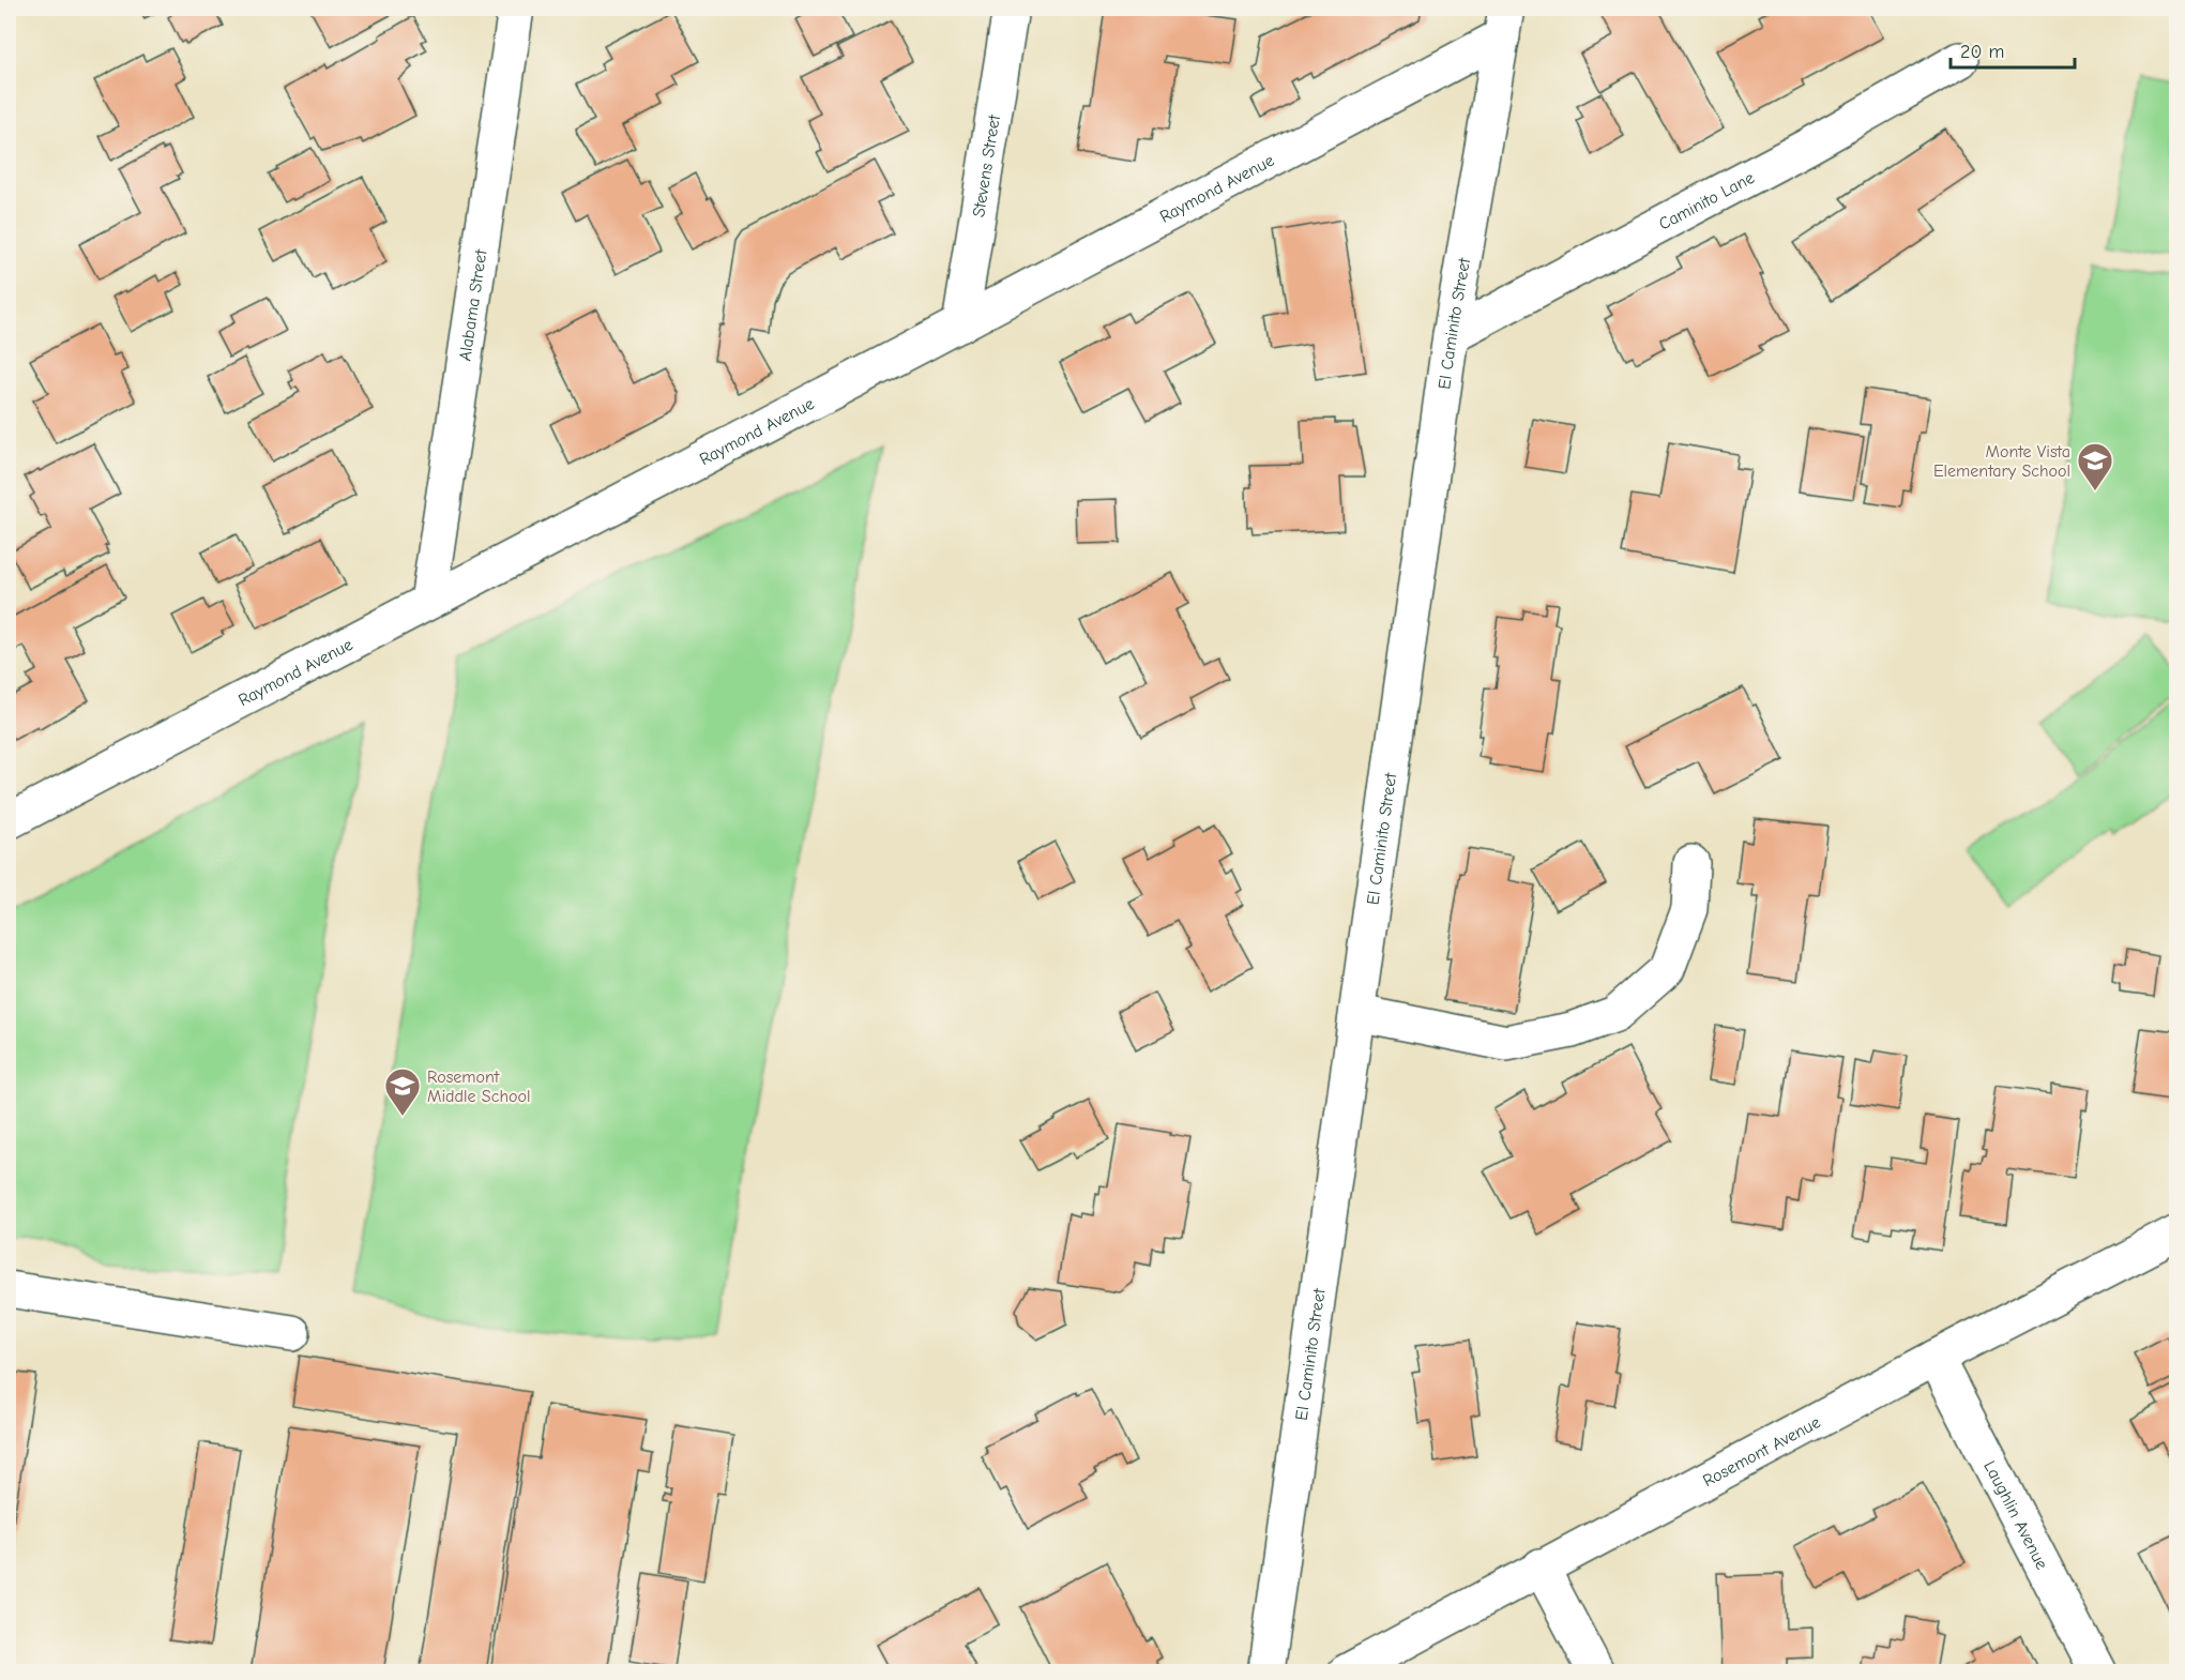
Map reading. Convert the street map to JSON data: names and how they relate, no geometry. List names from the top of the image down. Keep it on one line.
{"streets":{"street":["Stevens Street","Raymond Avenue","Caminito Lane","Alabama Street","El Caminito Street","Rosemont Avenue","Laughlin Avenue"]},"crossings":[["Stevens Street","Raymond Avenue"],["Raymond Avenue","Alabama Street"],["Raymond Avenue","El Caminito Street"],["Caminito Lane","El Caminito Street"],["Rosemont Avenue","Laughlin Avenue"]],"places":{"school or university":["Monte Vista Elementary School","Rosemont Middle School"]},"scale_bar":"20 m"}
